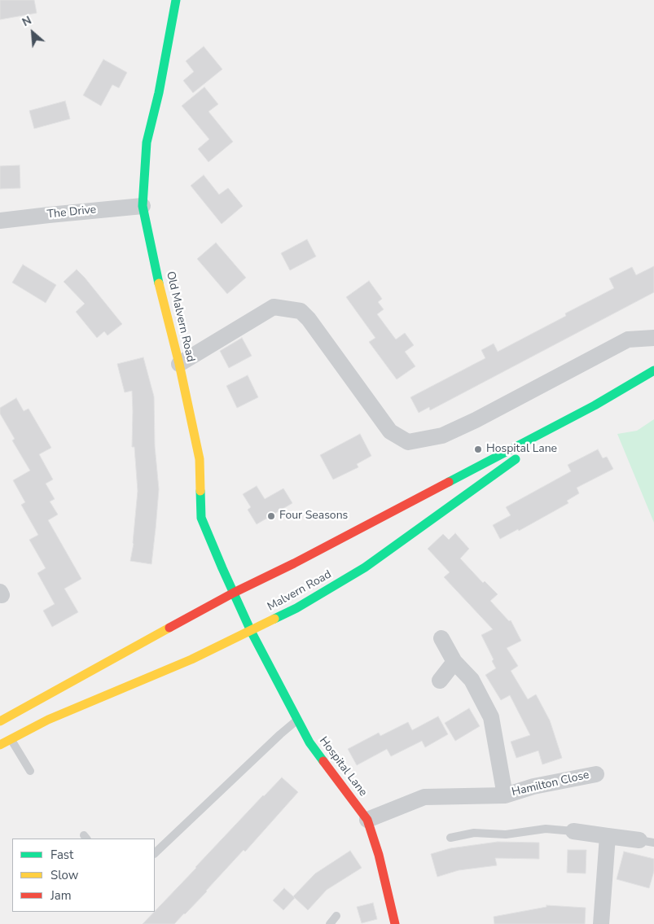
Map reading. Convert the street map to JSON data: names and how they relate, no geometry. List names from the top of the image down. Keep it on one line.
{"streets":{"main road":["Old Malvern Road","Malvern Road","Hospital Lane"],"street":["The Drive","Hamilton Close"]},"crossings":[["The Drive","Old Malvern Road"],["Old Malvern Road","Malvern Road"],["Old Malvern Road","Hospital Lane"],["Malvern Road","Hospital Lane"],["Hospital Lane","Hamilton Close"]],"places":["Hospital Lane","Four Seasons"],"legend":["Fast","Slow","Jam"],"north":"top left"}
